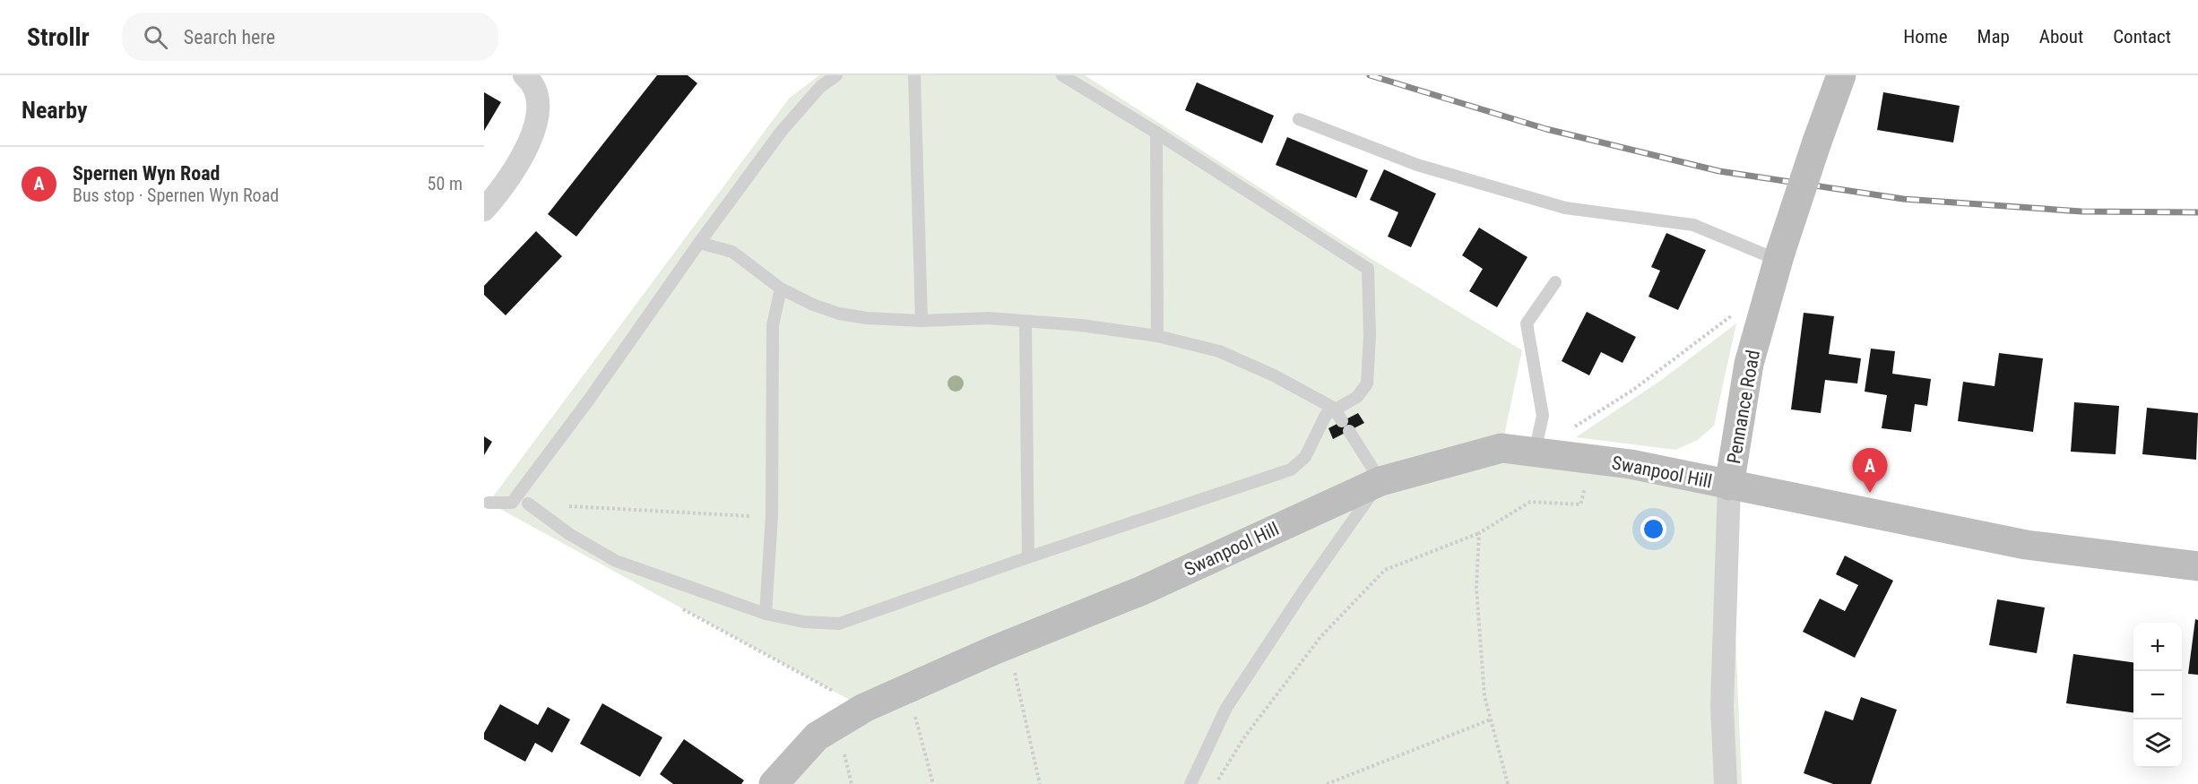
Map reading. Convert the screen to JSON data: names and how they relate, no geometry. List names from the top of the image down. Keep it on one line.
{"streets":{"street":["Pennance Road","Swanpool Hill"]},"crossings":[["Pennance Road","Swanpool Hill"]],"page":{"header":"Strollr","search":"Search here","nav":["Home","Map","About","Contact"],"heading":"Nearby","list":[{"mark":"A","name":"Spernen Wyn Road","note":"Bus stop · Spernen Wyn Road","value":"50 m"}],"pins":"A","map_buttons":["+","−"]}}
